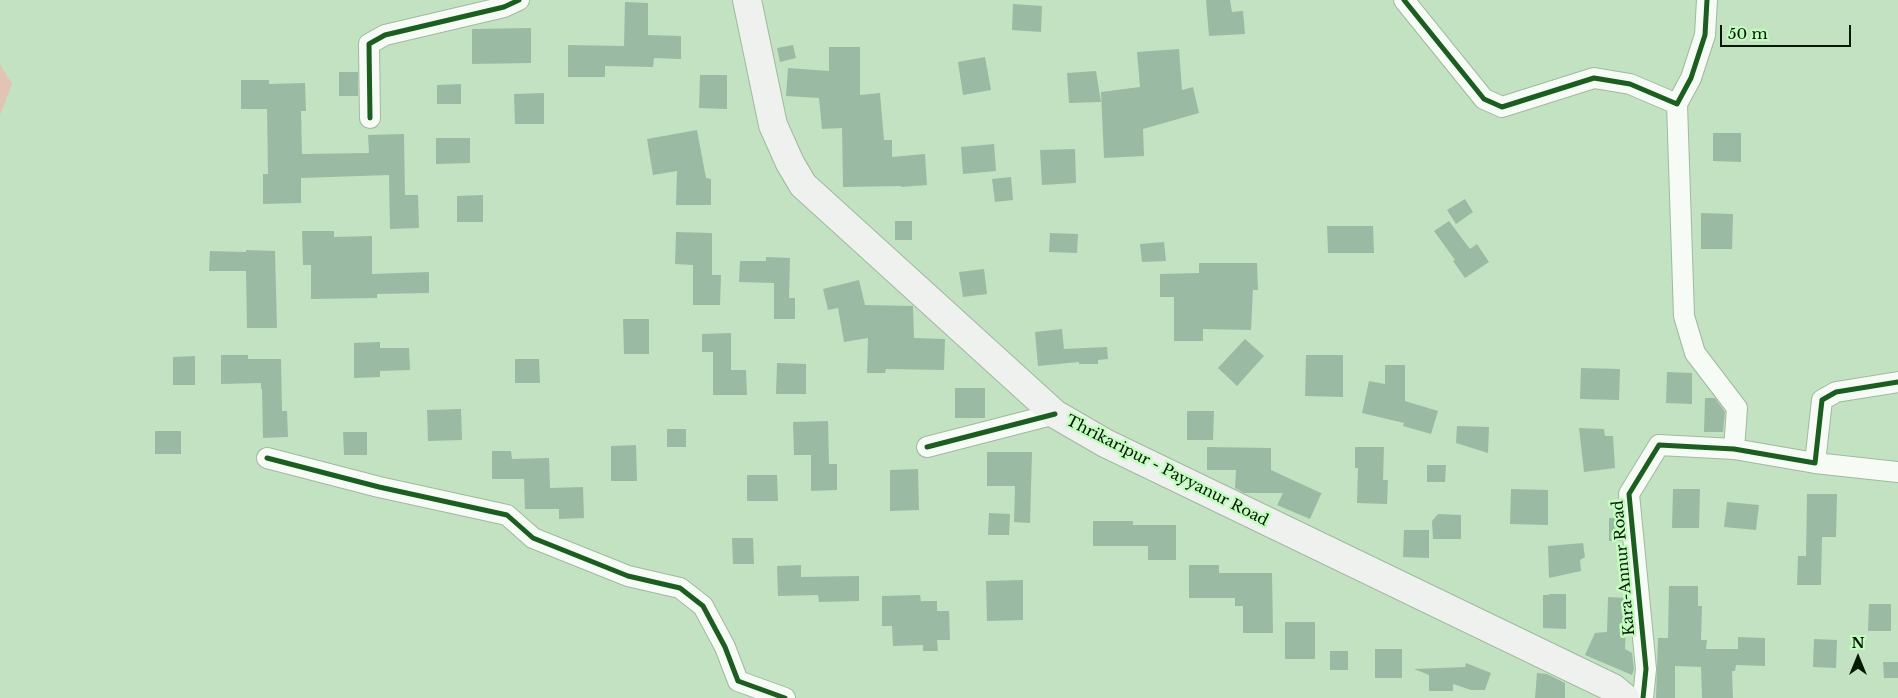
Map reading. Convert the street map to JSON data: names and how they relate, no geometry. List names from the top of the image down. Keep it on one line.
{"streets":{"main road":["Thrikaripur - Payyanur Road"],"street":["Kara-Annur Road"]},"scale_bar":"50 m","north":"top"}
